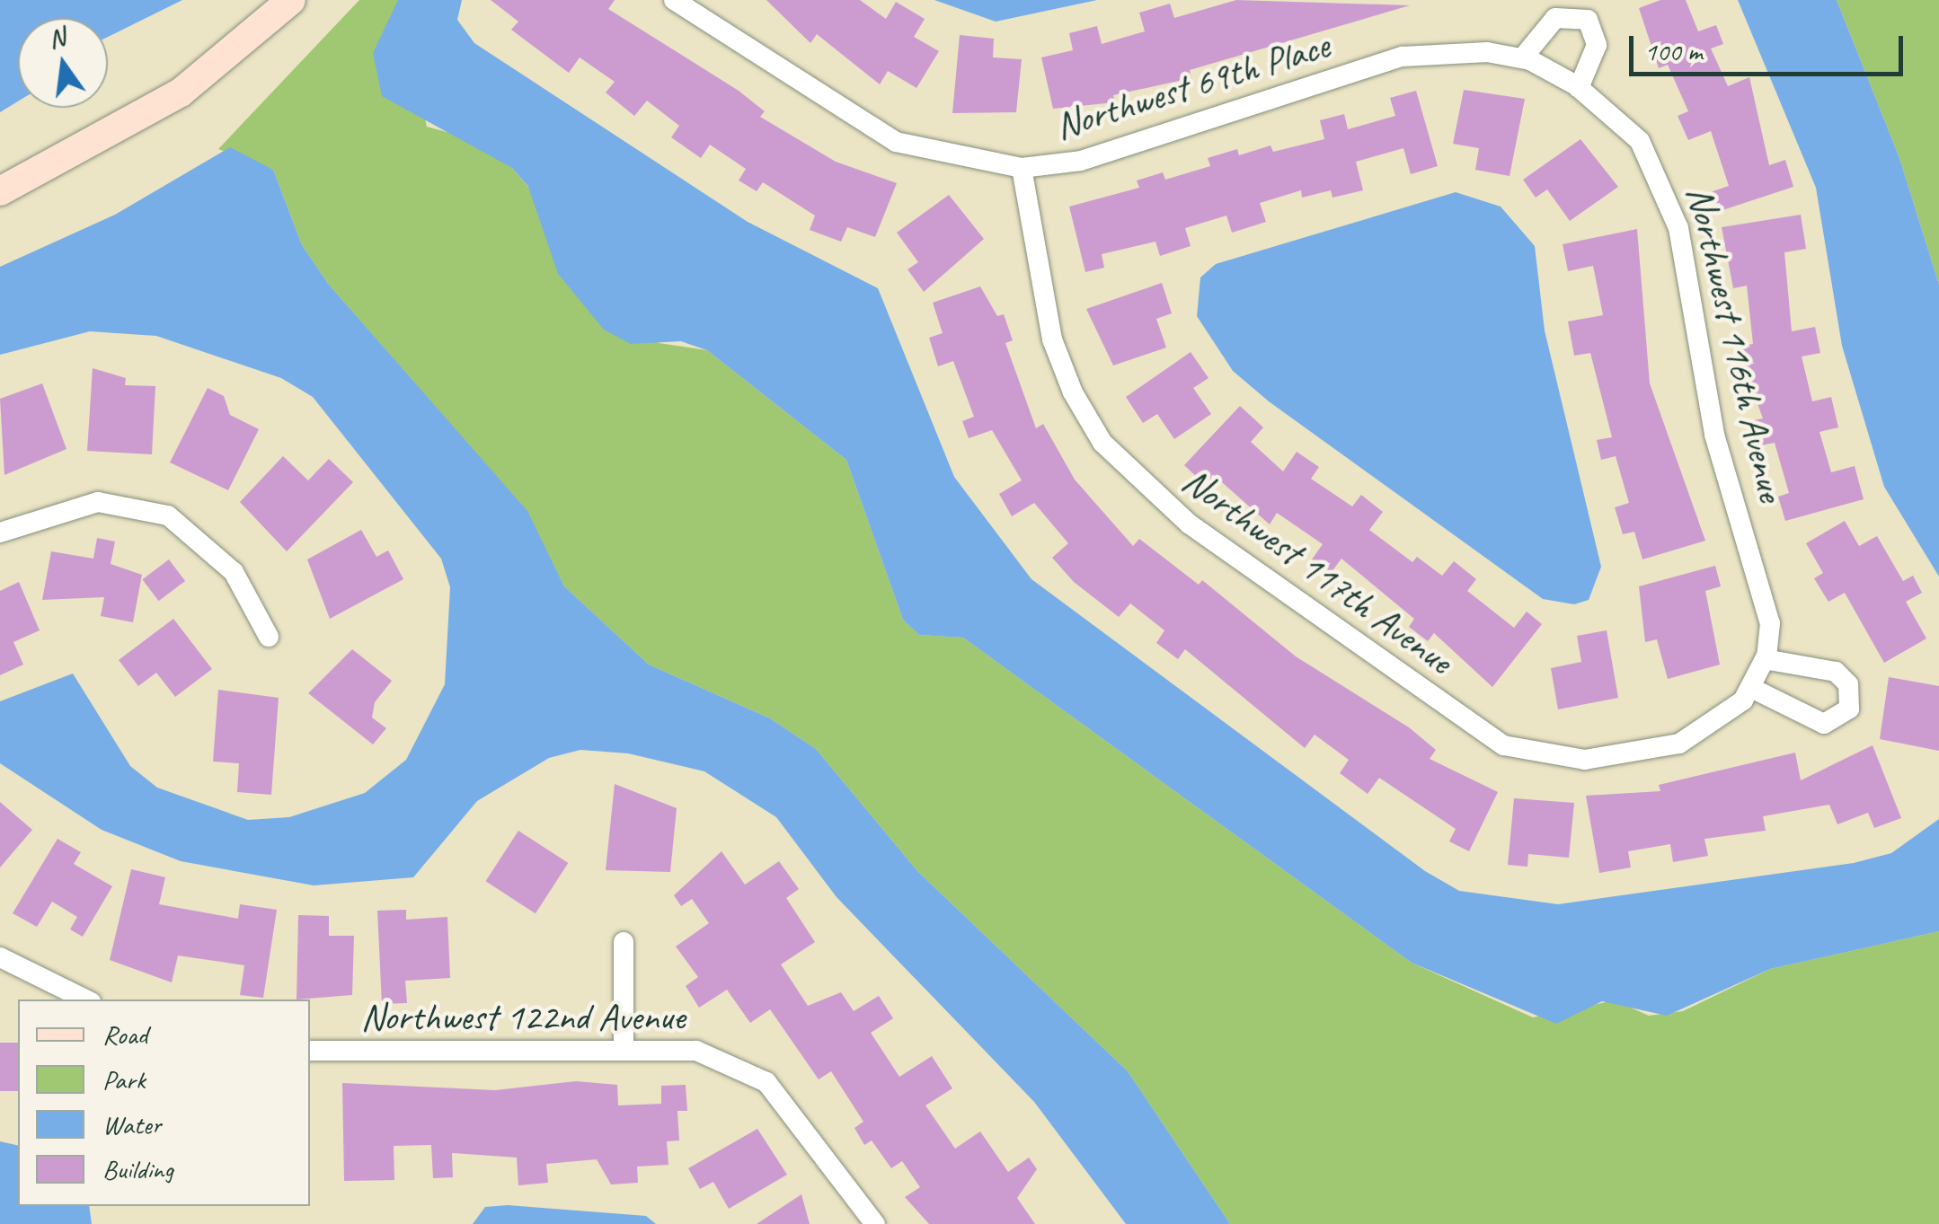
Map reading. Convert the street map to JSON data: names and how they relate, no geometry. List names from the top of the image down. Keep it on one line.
{"streets":{"street":["Northwest 69th Place","Northwest 116th Avenue","Northwest 117th Avenue","Northwest 122nd Avenue"]},"crossings":[["Northwest 69th Place","Northwest 116th Avenue"],["Northwest 69th Place","Northwest 117th Avenue"],["Northwest 116th Avenue","Northwest 117th Avenue"]],"legend":["Road","Park","Water","Building"],"scale_bar":"100 m","north":"top"}
